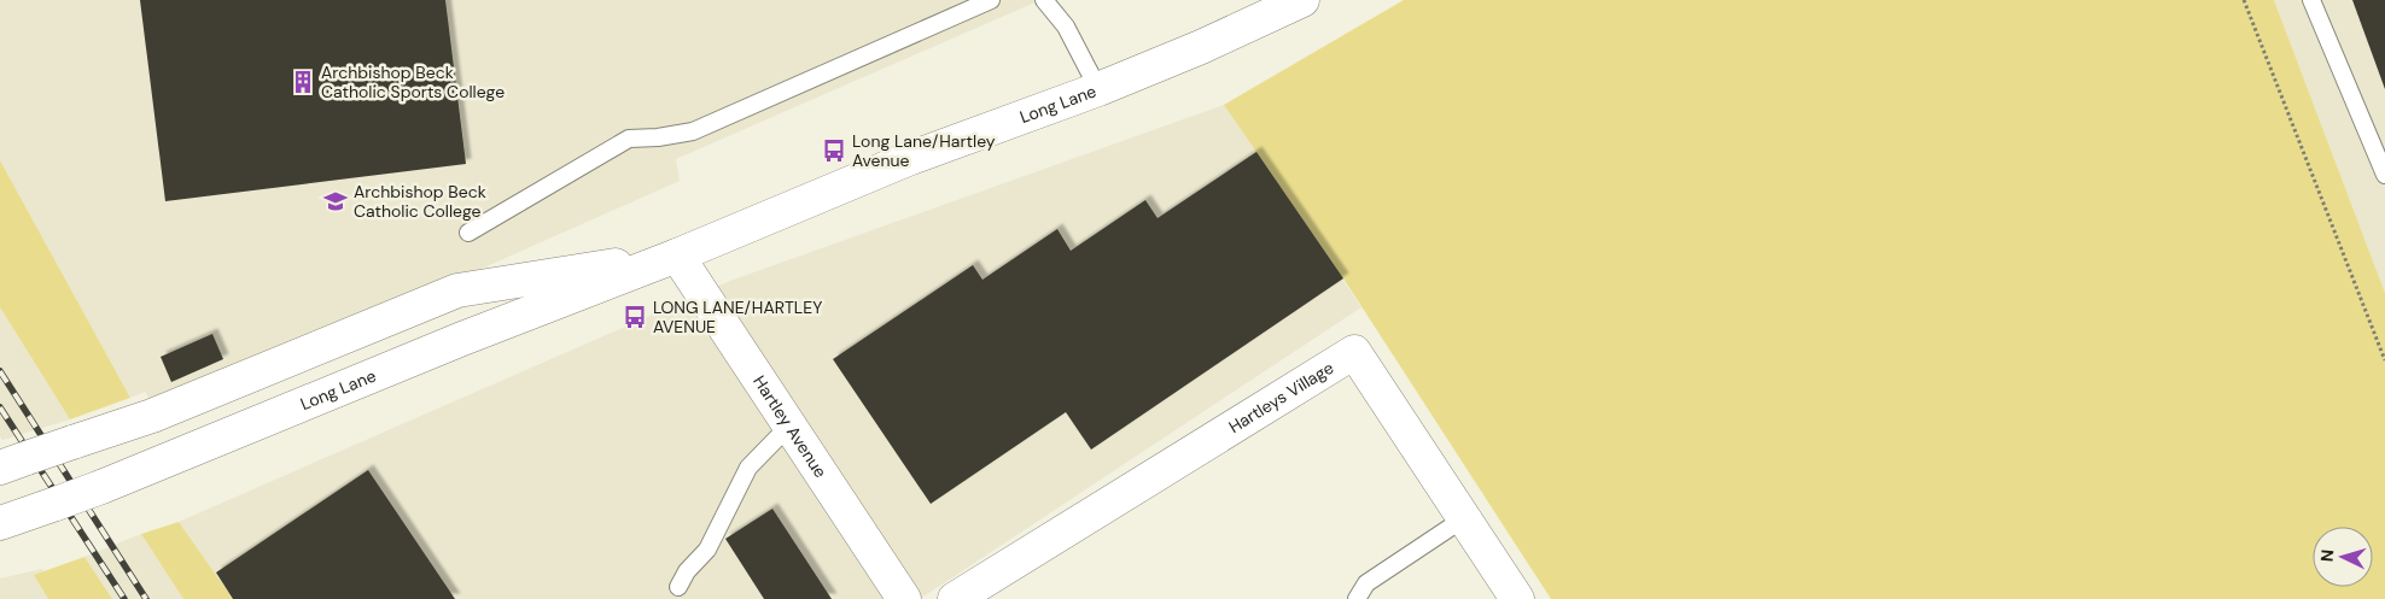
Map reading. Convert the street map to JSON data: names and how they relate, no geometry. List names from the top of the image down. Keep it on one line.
{"streets":{"main road":["Long Lane","Hartleys Village","Hartley Avenue"]},"crossings":[["Long Lane","Hartley Avenue"]],"places":{"building":["Archbishop Beck Catholic Sports College"],"bus stop":["Long Lane/Hartley Avenue","LONG LANE/HARTLEY AVENUE"],"school or university":["Archbishop Beck Catholic College"]},"north":"left"}
